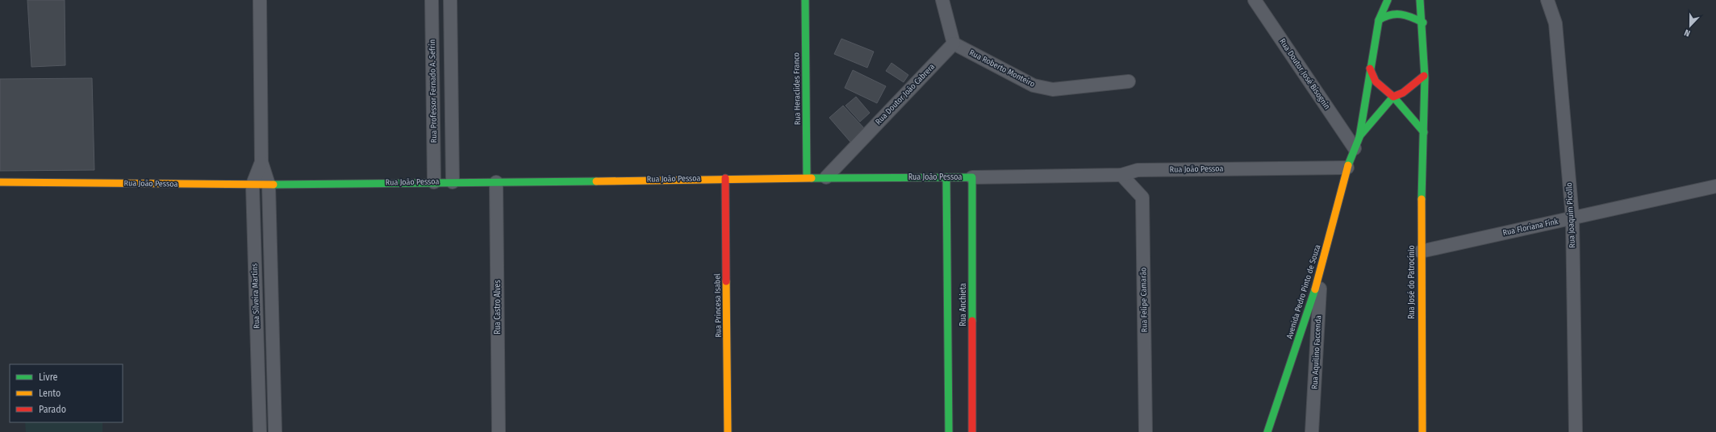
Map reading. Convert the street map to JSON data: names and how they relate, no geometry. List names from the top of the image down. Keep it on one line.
{"streets":{"main road":["Rua Heraclides Franco","Rua João Pessoa","Rua José do Patrocínio","Avenida Pedro Pinto de Souza","Rua Anchieta","Rua Princesa Isabel"],"street":["Rua Roberto Monteiro","Rua Doutor José Bisognin","Rua Professor Fernado A. Sefrin","Rua Doutor João Cabrera","Rua Joaquim Picollo","Rua Floriana Fink","Rua Silveira Martins","Rua Felipe Camarão","Rua Castro Alves","Rua Aquilino Faccenda"]},"crossings":[["Rua Roberto Monteiro","Rua Doutor João Cabrera"],["Rua Doutor José Bisognin","Avenida Pedro Pinto de Souza"],["Rua Heraclides Franco","Rua João Pessoa"],["Rua Professor Fernado A. Sefrin","Rua João Pessoa"],["Rua Doutor João Cabrera","Rua João Pessoa"],["Rua João Pessoa","Avenida Pedro Pinto de Souza"],["Rua João Pessoa","Rua Silveira Martins"],["Rua João Pessoa","Rua Felipe Camarão"],["Rua João Pessoa","Rua Anchieta"],["Rua João Pessoa","Rua Princesa Isabel"],["Rua João Pessoa","Rua Castro Alves"],["Rua Joaquim Picollo","Rua Floriana Fink"],["Rua Floriana Fink","Rua José do Patrocínio"],["Rua José do Patrocínio","Avenida Pedro Pinto de Souza"],["Avenida Pedro Pinto de Souza","Rua Aquilino Faccenda"]],"legend":["Livre","Lento","Parado"],"north":"bottom"}
